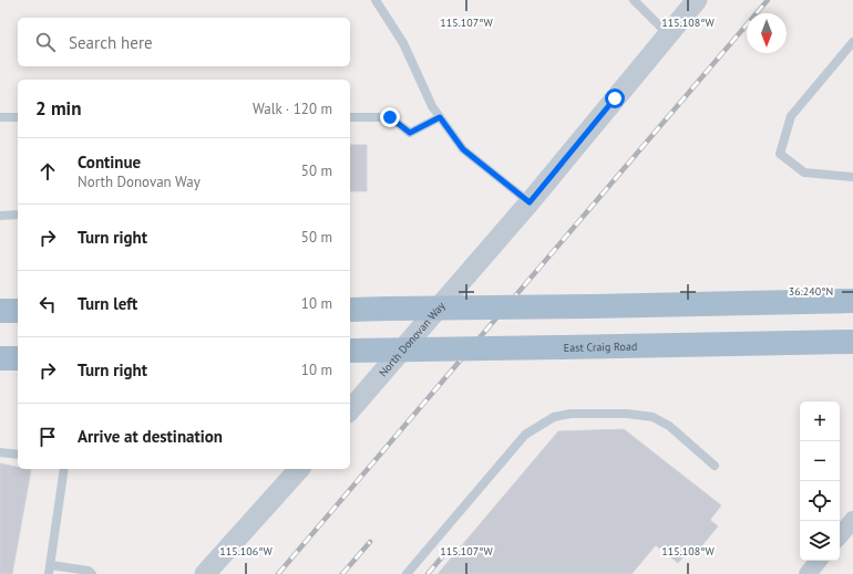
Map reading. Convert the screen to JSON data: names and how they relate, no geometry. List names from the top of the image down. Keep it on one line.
{"streets":{"main road":["East Craig Road"],"street":["North Donovan Way"]},"north":"bottom","page":{"search":"Search here","heading":["2 min","Walk · 120 m"],"list":[["Continue","North Donovan Way","50 m"],["Turn right","50 m"],["Turn left","10 m"],["Turn right","10 m"],"Arrive at destination"],"map_buttons":["+","−"]},"coordinates":["115.107°W","115.108°W","36.240°N","115.106°W"]}
